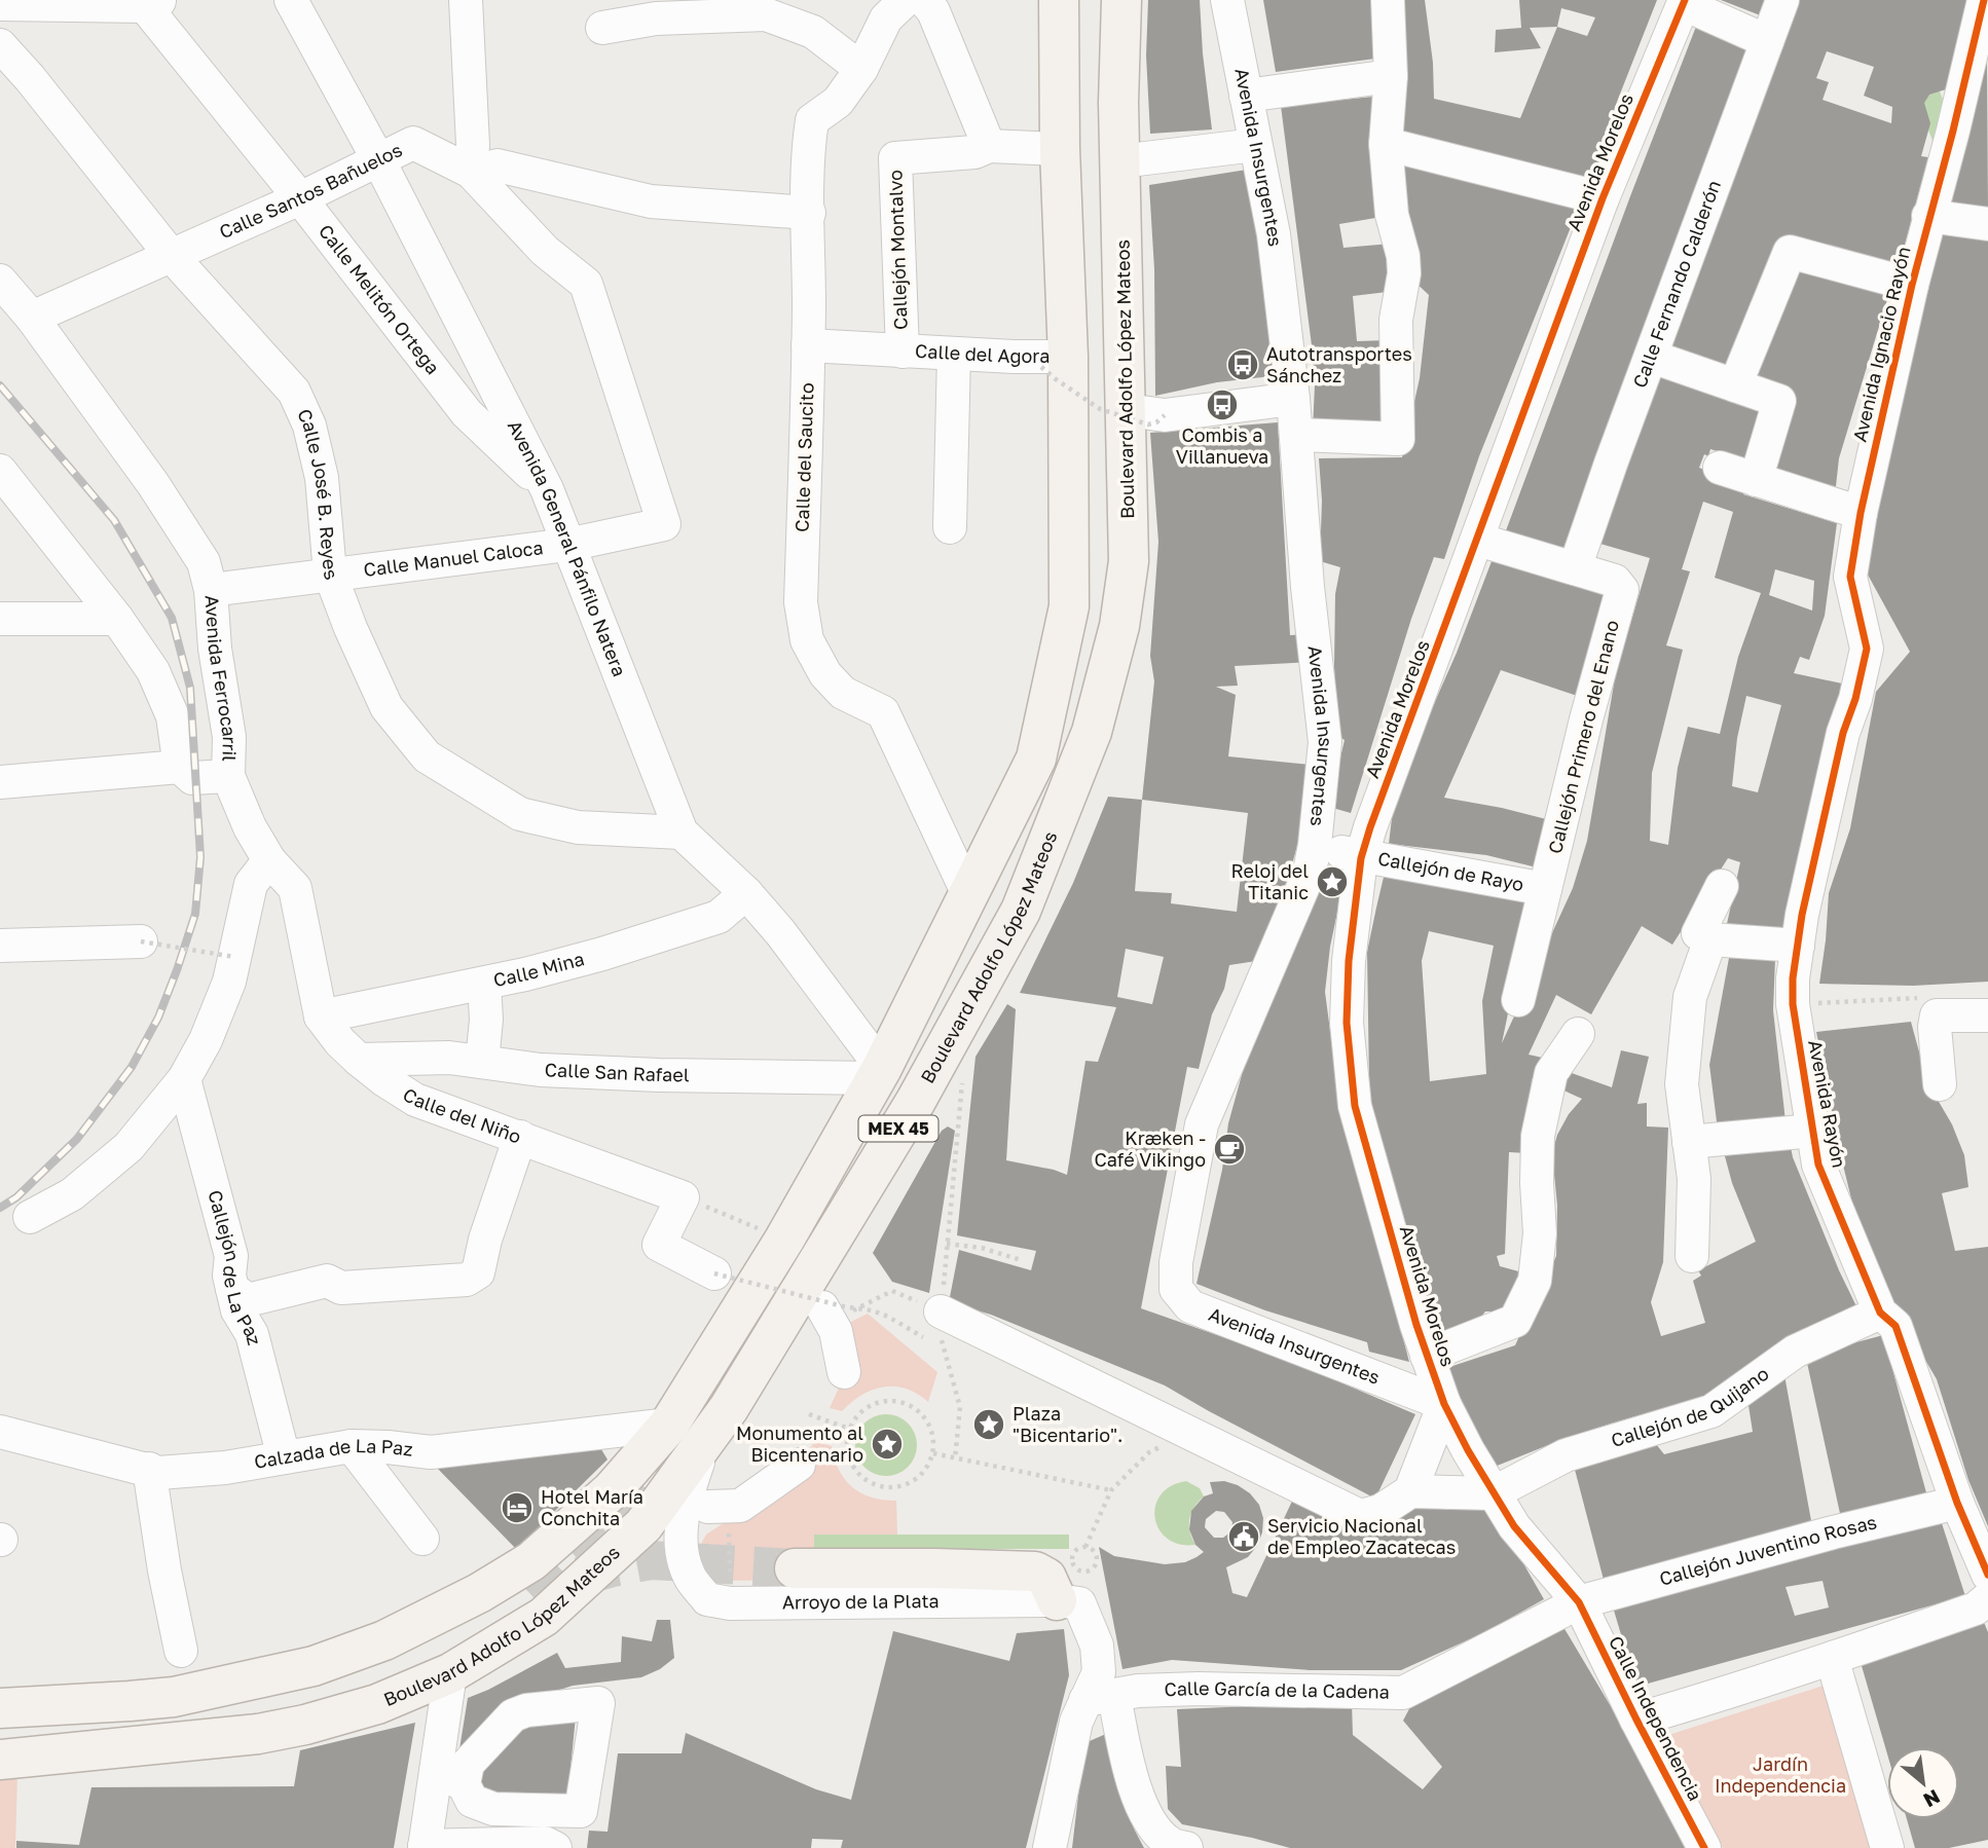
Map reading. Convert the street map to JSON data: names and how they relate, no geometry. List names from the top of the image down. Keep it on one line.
{"streets":{"main road":["Boulevard Adolfo López Mateos","MEX 45"],"street":["Avenida Insurgentes","Avenida Morelos","Calle Santos Bañuelos","Callejón Montalvo","Calle Fernando Calderón","Calle Melitón Ortega","Avenida Ignacio Rayón","Calle del Agora","Calle del Saucito","Calle José B. Reyes","Avenida General Pánfilo Natera","Calle Manuel Caloca","Avenida Ferrocarril","Callejón Primero del Enano","Callejón de Rayo","Calle Mina","Calle San Rafael","Avenida Rayón","Calle del Niño","Callejón de La Paz","Callejón de Quijano","Calzada de La Paz","Callejón Juventino Rosas","Arroyo de la Plata","Calle García de la Cadena","Calle Independencia"]},"crossings":[["Avenida Insurgentes","Avenida Morelos"],["Avenida Insurgentes","Callejón de Rayo"],["Avenida Morelos","Callejón de Rayo"],["Avenida Morelos","Callejón de Quijano"],["Avenida Morelos","Calle Independencia"],["Calle Santos Bañuelos","Calle Melitón Ortega"],["Calle Santos Bañuelos","Calle José B. Reyes"],["Calle Santos Bañuelos","Avenida General Pánfilo Natera"],["Calle Santos Bañuelos","Calle Manuel Caloca"],["Calle Santos Bañuelos","Avenida Ferrocarril"],["Callejón Montalvo","Calle del Agora"],["Callejón Montalvo","Boulevard Adolfo López Mateos"],["Calle Fernando Calderón","Callejón Primero del Enano"],["Calle Melitón Ortega","Avenida General Pánfilo Natera"],["Avenida Ignacio Rayón","Avenida Rayón"],["Calle del Agora","Boulevard Adolfo López Mateos"],["Calle del Agora","Calle del Saucito"],["Boulevard Adolfo López Mateos","Calle del Saucito"],["Boulevard Adolfo López Mateos","Avenida General Pánfilo Natera"],["Boulevard Adolfo López Mateos","Calle San Rafael"],["Boulevard Adolfo López Mateos","Calzada de La Paz"],["Boulevard Adolfo López Mateos","Arroyo de la Plata"],["Calle José B. Reyes","Avenida General Pánfilo Natera"],["Calle José B. Reyes","Calle Manuel Caloca"],["Avenida General Pánfilo Natera","Calle Manuel Caloca"],["Avenida General Pánfilo Natera","Calle Mina"],["Avenida General Pánfilo Natera","Calle San Rafael"],["Calle Manuel Caloca","Avenida Ferrocarril"],["Avenida Ferrocarril","Calle del Niño"],["Callejón Primero del Enano","Callejón de Rayo"],["Calle Mina","Calle del Niño"],["Calle San Rafael","Calle del Niño"],["Avenida Rayón","Callejón de Quijano"],["Avenida Rayón","Callejón Juventino Rosas"],["Callejón de La Paz","Calzada de La Paz"],["Callejón de Quijano","Calle Independencia"],["Callejón Juventino Rosas","Calle García de la Cadena"],["Callejón Juventino Rosas","Calle Independencia"],["Arroyo de la Plata","Calle García de la Cadena"],["Calle García de la Cadena","Calle Independencia"]],"parks":["Jardín Independencia"],"places":{"bus stop":["Autotransportes Sánchez","Combis a Villanueva"],"place":["Reloj del Titanic","Plaza \"Bicentario\".","Monumento al Bicentenario"],"cafe":["Kræken - Café Vikingo"],"hotel":["Hotel María Conchita"],"public building":["Servicio Nacional de Empleo Zacatecas"]},"north":"bottom right"}
